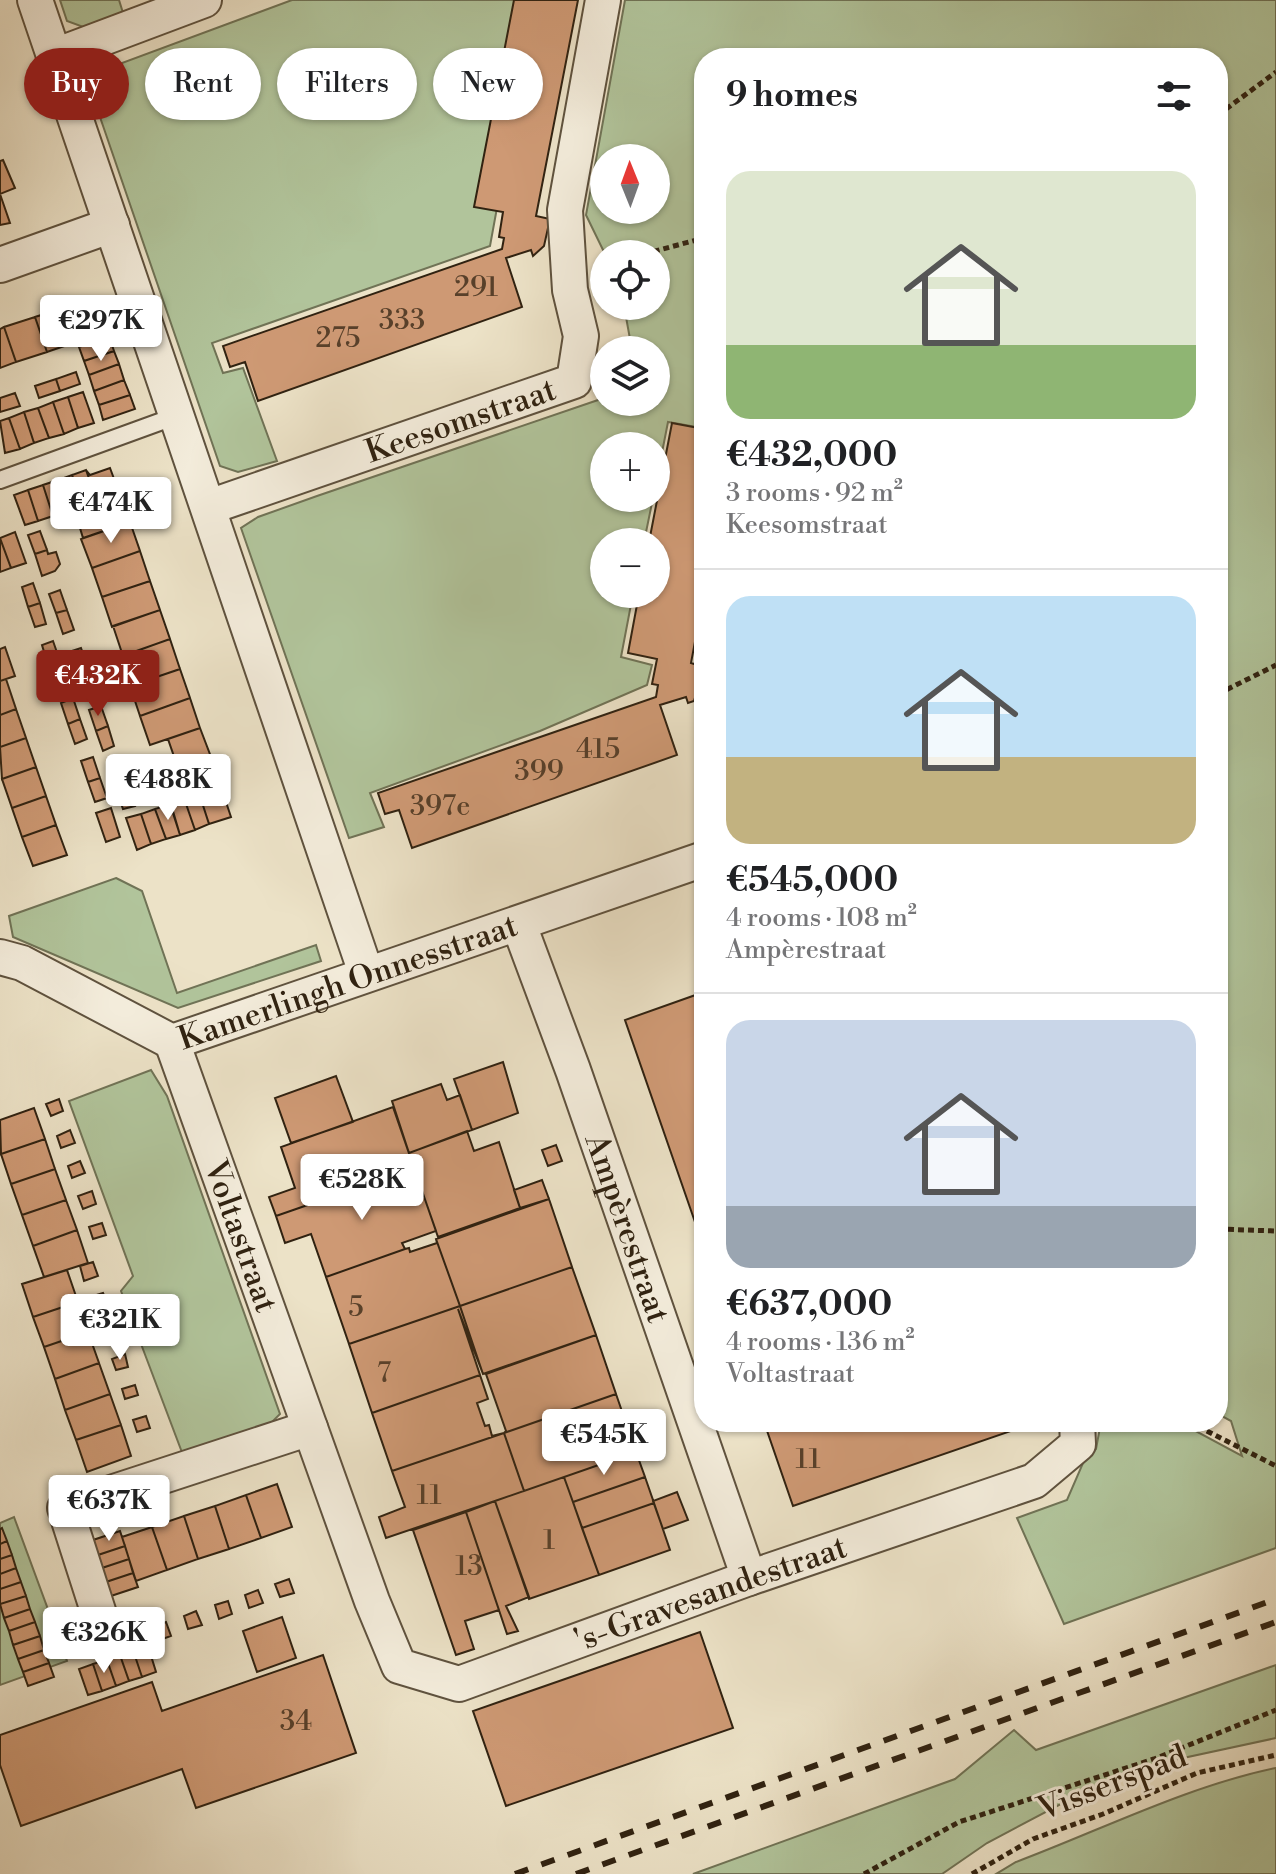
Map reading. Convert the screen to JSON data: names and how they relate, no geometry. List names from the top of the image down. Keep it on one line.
{"streets":{"street":["Keesomstraat","Kamerlingh Onnesstraat","Ampèrestraat","Voltastraat","'s-Gravesandestraat"],"path":["Visserspad"]},"crossings":[["Kamerlingh Onnesstraat","Ampèrestraat"],["Kamerlingh Onnesstraat","Voltastraat"],["Ampèrestraat","'s-Gravesandestraat"],["Voltastraat","'s-Gravesandestraat"]],"house_numbers":["291","333","275","415","399","397e","5","7","11","11","1","13","34"],"north":"top","page":{"chip":["Buy","Rent","Filters","New"],"heading":"9 homes","map_buttons":["+","−"],"list":[{"name":"€432,000","note":"3 rooms · 92 m² · Keesomstraat"},{"name":"€545,000","note":"4 rooms · 108 m² · Ampèrestraat"},{"name":"€637,000","note":"4 rooms · 136 m² · Voltastraat"}],"price":["€297K","€474K","€432K","€488K","€528K","€321K","€545K","€637K","€326K"]}}
